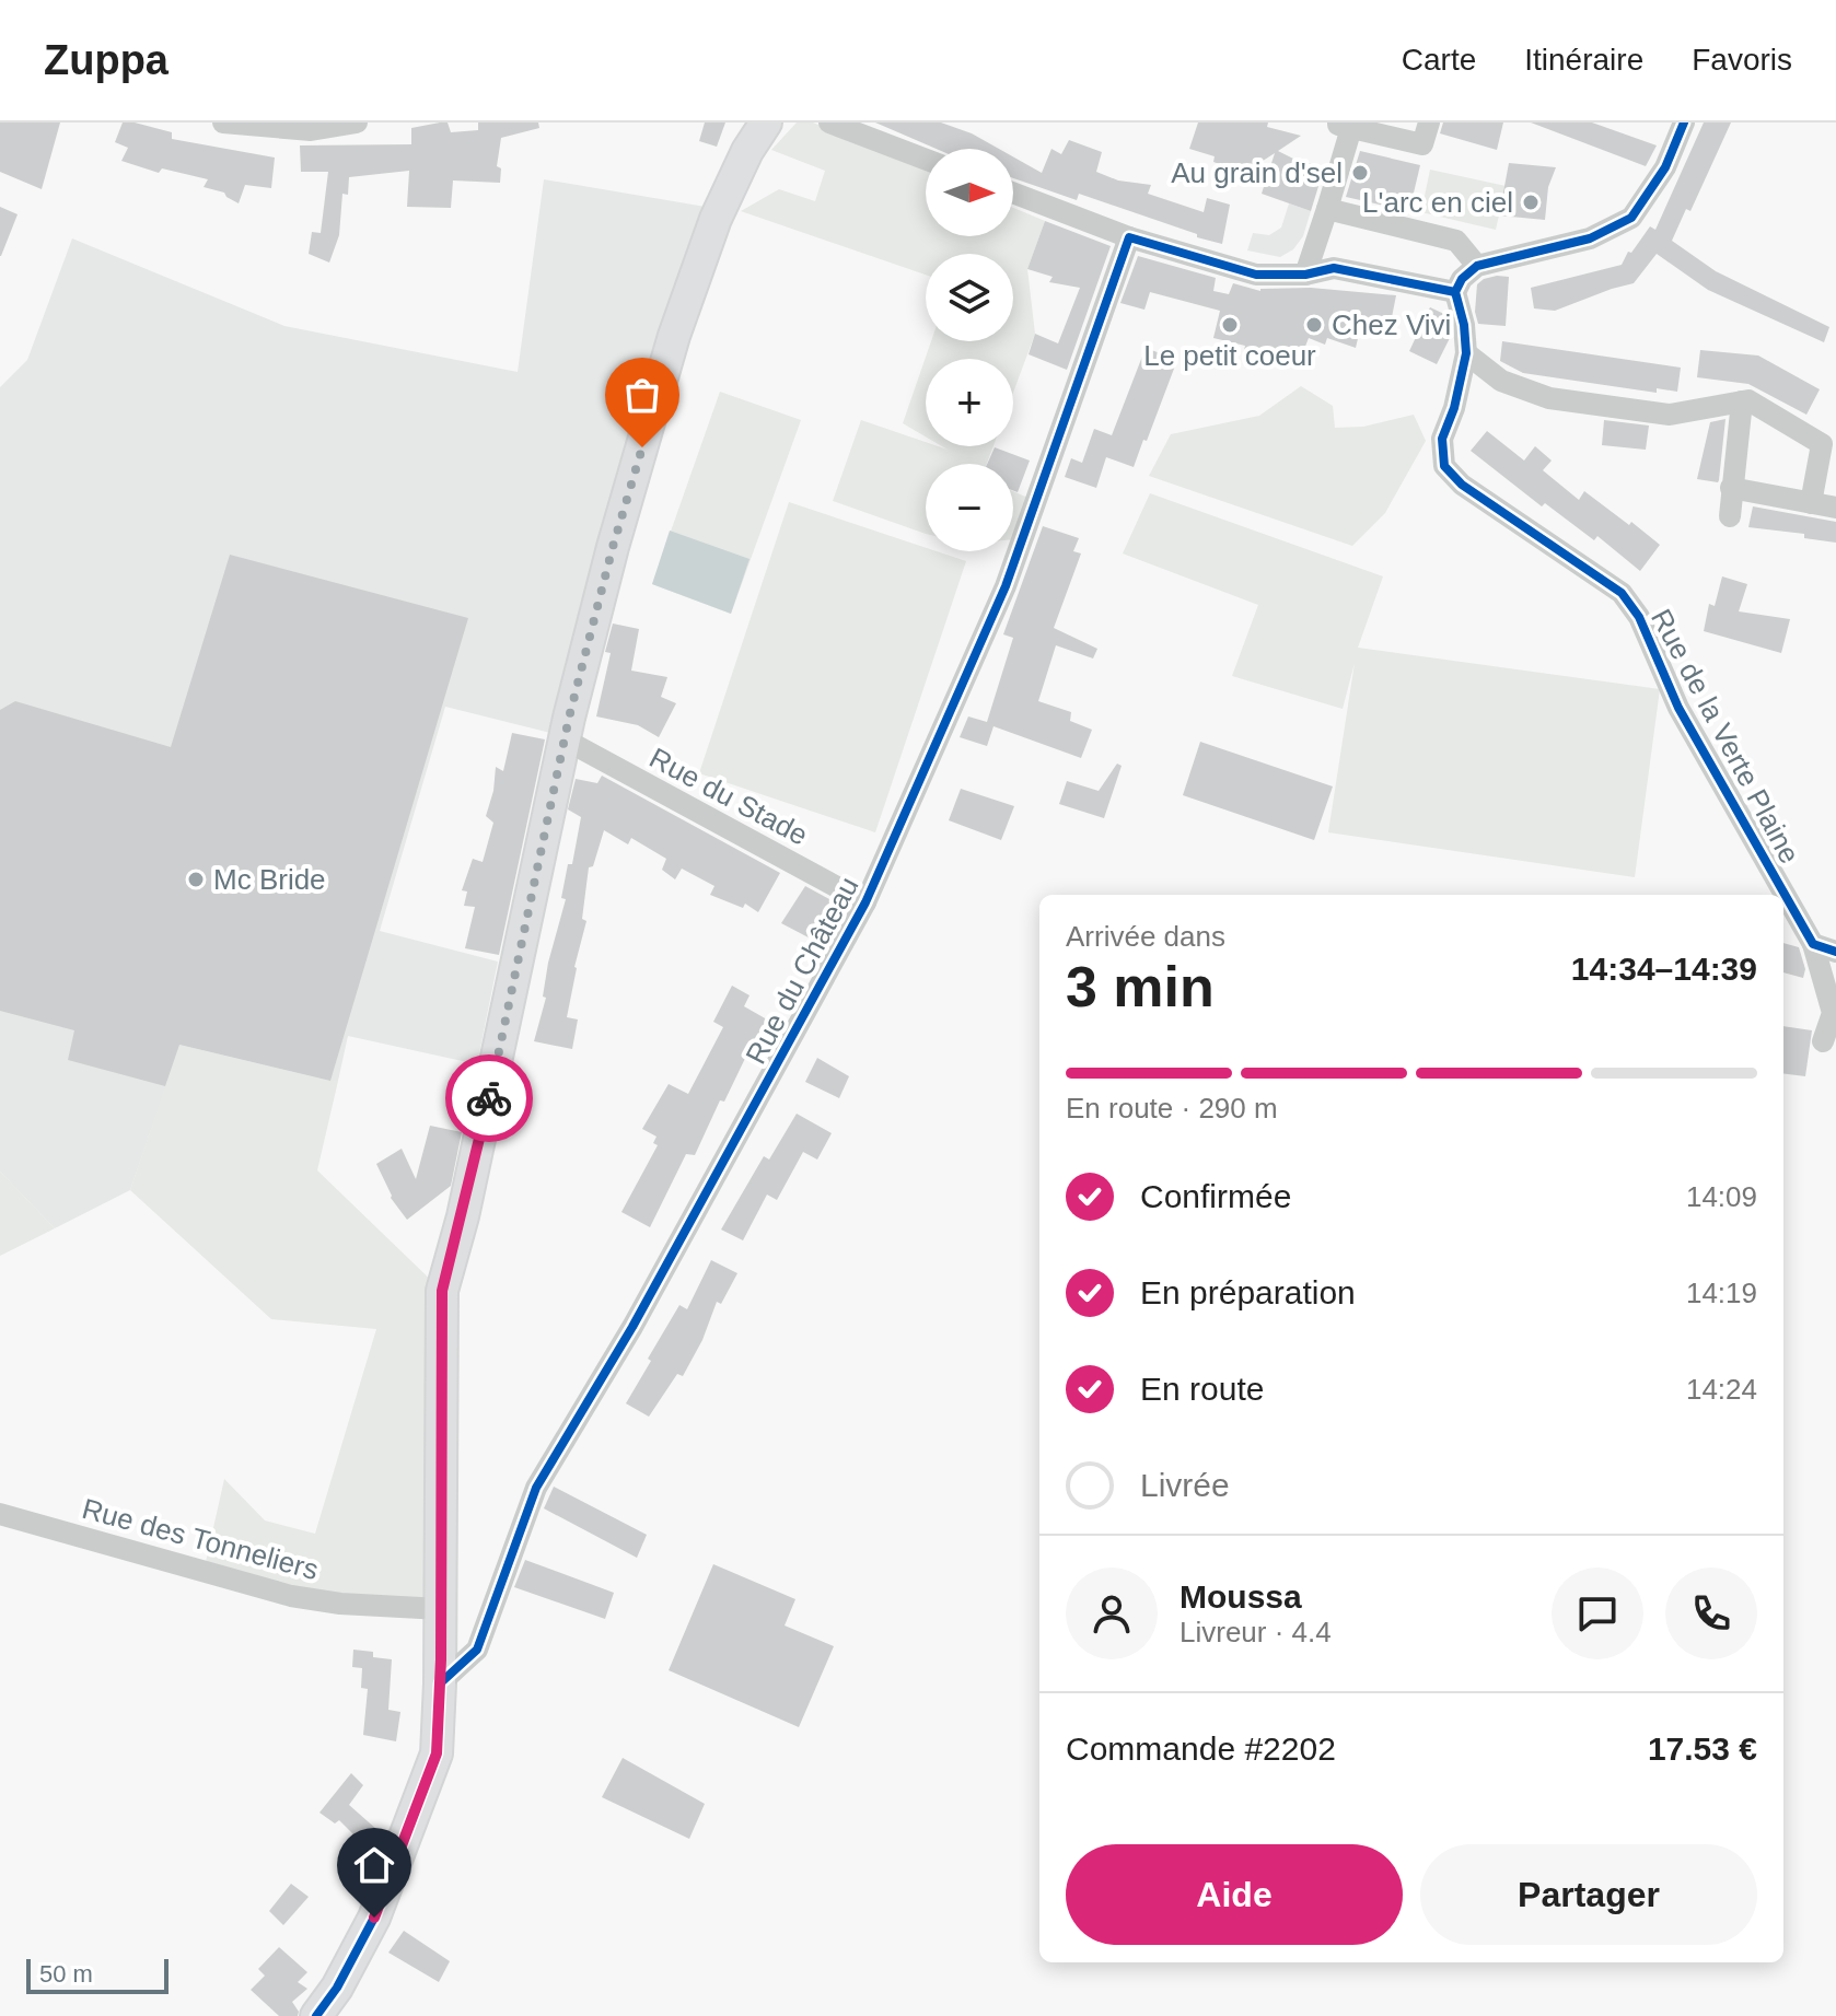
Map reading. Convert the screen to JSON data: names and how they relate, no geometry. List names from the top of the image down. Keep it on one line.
{"streets":{"street":["Rue de la Verte Plaine","Rue du Stade","Rue du Château","Rue des Tonneliers"]},"crossings":[["Rue du Stade","Rue du Château"]],"places":["Au grain d'sel","L'arc en ciel","Le petit coeur","Chez Vivi","Mc Bride"],"scale_bar":"50 m","north":"right","page":{"header":"Zuppa","nav":["Carte","Itinéraire","Favoris"],"map_buttons":["+","−"],"heading":["3 min","Arrivée dans","14:34–14:39"],"panel":["Moussa","Livreur · 4.4","Commande #2202","17.53 €"],"bar":"En route · 290 m","list":[["Confirmée","14:09"],["En préparation","14:19"],["En route","14:24"],"Livrée"],"buttons":["Aide","Partager"],"scale":"50 m"}}
